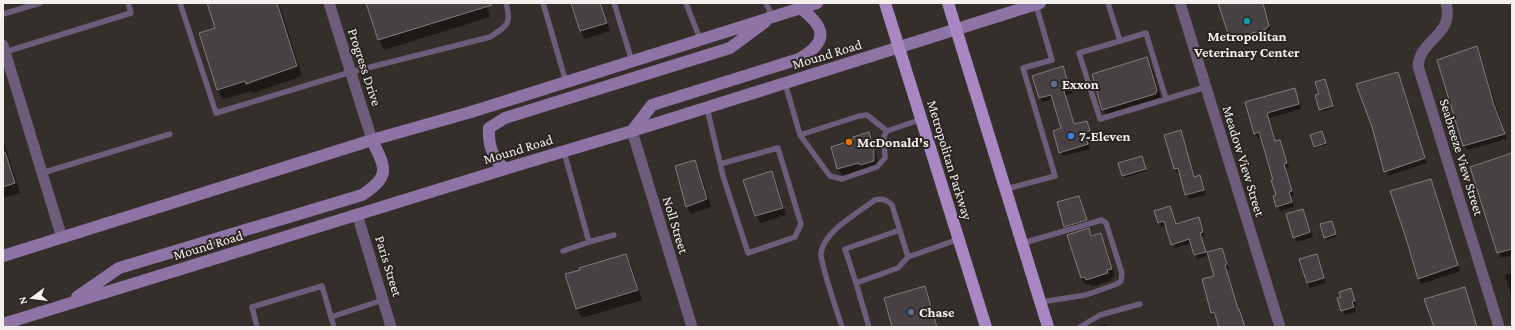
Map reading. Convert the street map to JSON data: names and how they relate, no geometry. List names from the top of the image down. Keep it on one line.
{"streets":{"main road":["Mound Road","Metropolitan Parkway"],"street":["Progress Drive","Seabreeze View Street","Meadow View Street","Noll Street","Paris Street"]},"crossings":[["Mound Road","Metropolitan Parkway"],["Mound Road","Noll Street"],["Mound Road","Paris Street"]],"places":["Metropolitan Veterinary Center","Exxon","7-Eleven","McDonald's","Chase"],"north":"left"}
